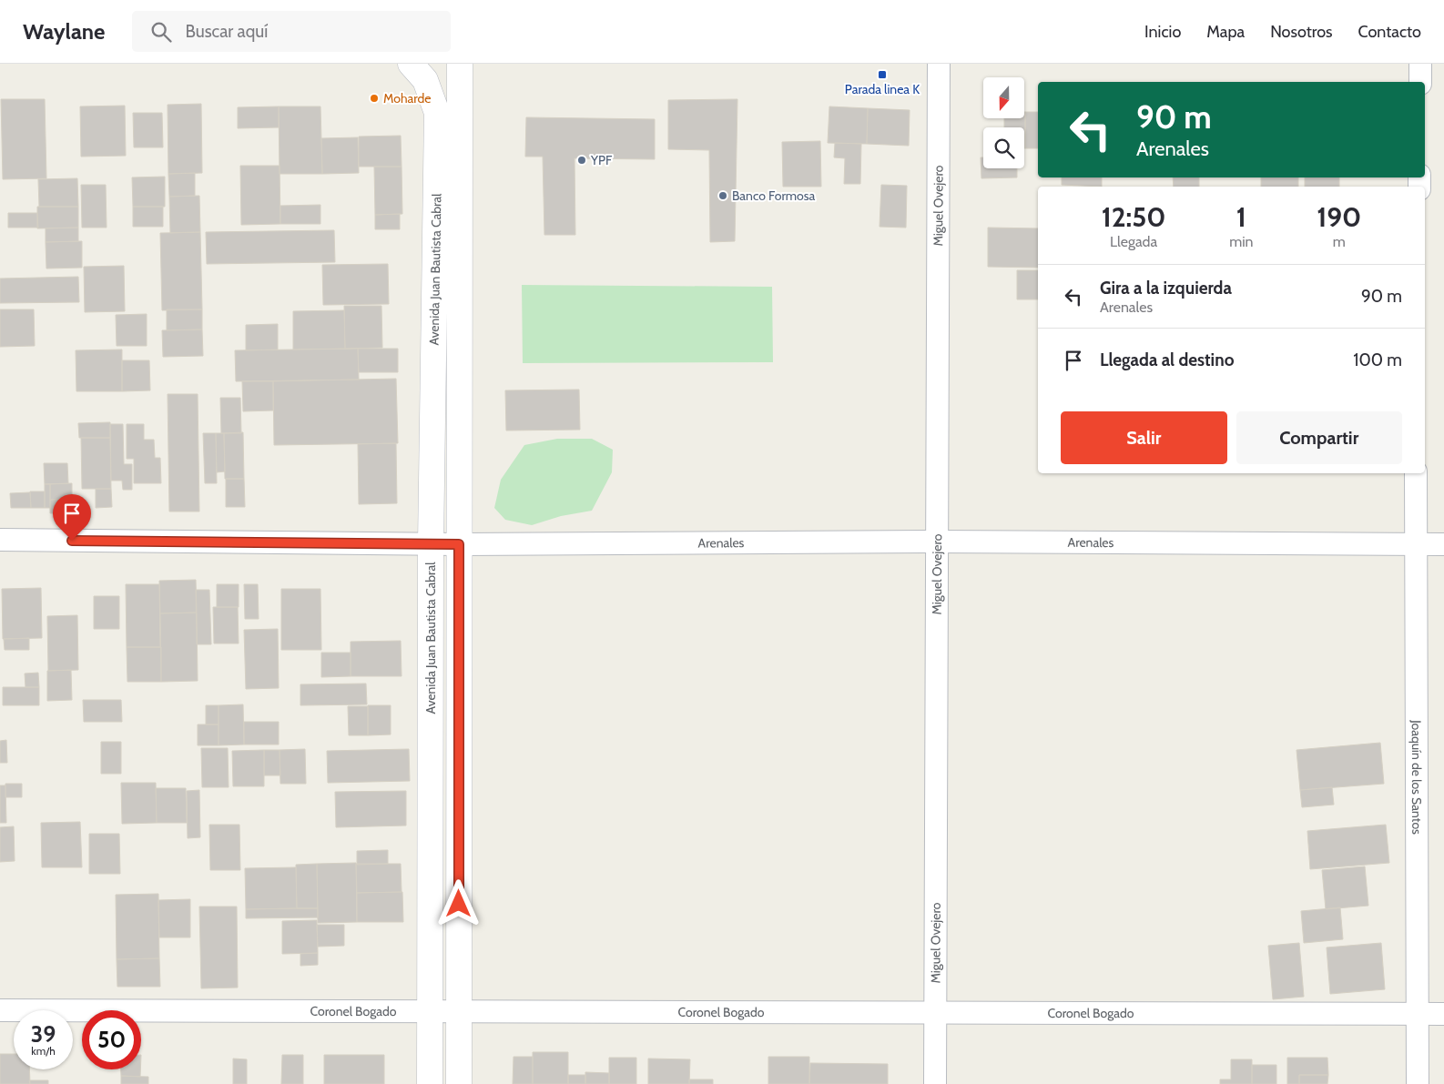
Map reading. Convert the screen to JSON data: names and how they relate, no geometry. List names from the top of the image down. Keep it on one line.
{"streets":{"main road":["Avenida Juan Bautista Cabral"],"street":["Miguel Ovejero","Arenales","Joaquín de los Santos","Coronel Bogado"]},"crossings":[["Miguel Ovejero","Arenales"],["Miguel Ovejero","Coronel Bogado"],["Avenida Juan Bautista Cabral","Arenales"],["Avenida Juan Bautista Cabral","Coronel Bogado"],["Arenales","Joaquín de los Santos"],["Joaquín de los Santos","Coronel Bogado"]],"places":{"transit":["Parada linea K"],"other":["Moharde","YPF","Banco Formosa"]},"north":"bottom","page":{"header":"Waylane","search":"Buscar aquí","nav":["Inicio","Mapa","Nosotros","Contacto"],"turn":["90 m","Arenales"],"eta":["12:50","Llegada","1","min","190","m"],"list":[{"name":"Gira a la izquierda","note":"Arenales","value":"90 m"},{"name":"Llegada al destino","value":"100 m"}],"buttons":["Salir","Compartir"],"speed":"39 km/h","limit":"50"}}
